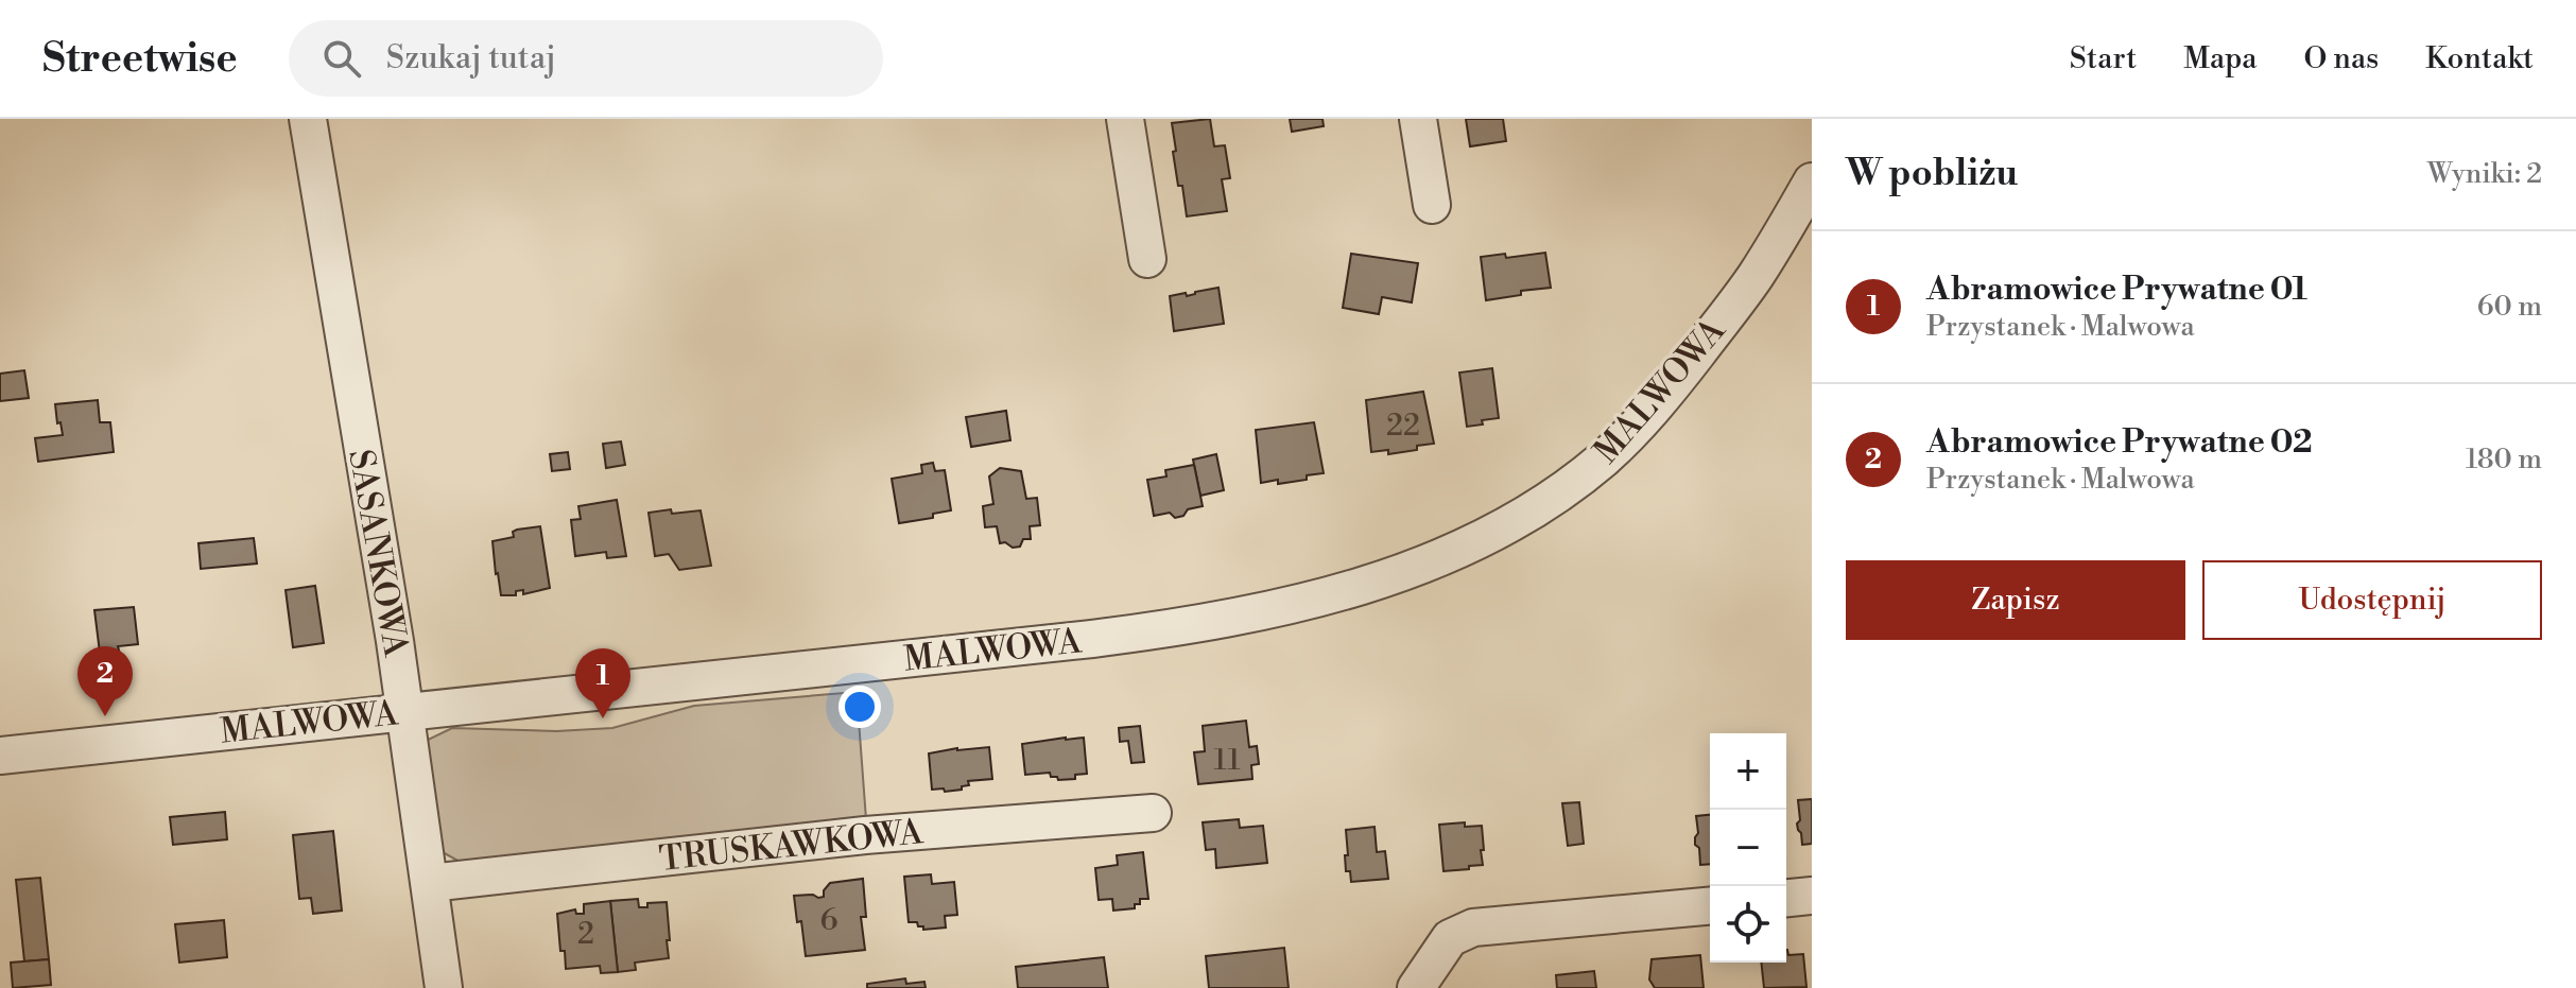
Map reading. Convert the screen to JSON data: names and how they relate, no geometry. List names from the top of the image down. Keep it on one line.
{"streets":{"street":["MALWOWA","SASANKOWA","TRUSKAWKOWA"]},"crossings":[["MALWOWA","SASANKOWA"],["SASANKOWA","TRUSKAWKOWA"]],"house_numbers":["22","11","6","2"],"page":{"header":"Streetwise","search":"Szukaj tutaj","nav":["Start","Mapa","O nas","Kontakt"],"heading":["W pobliżu","Wyniki: 2"],"list":[{"mark":"1","name":"Abramowice Prywatne 01","note":"Przystanek · Malwowa","value":"60 m"},{"mark":"2","name":"Abramowice Prywatne 02","note":"Przystanek · Malwowa","value":"180 m"}],"buttons":["Zapisz","Udostępnij"],"pins":["2","1"],"map_buttons":["+","−"]}}
